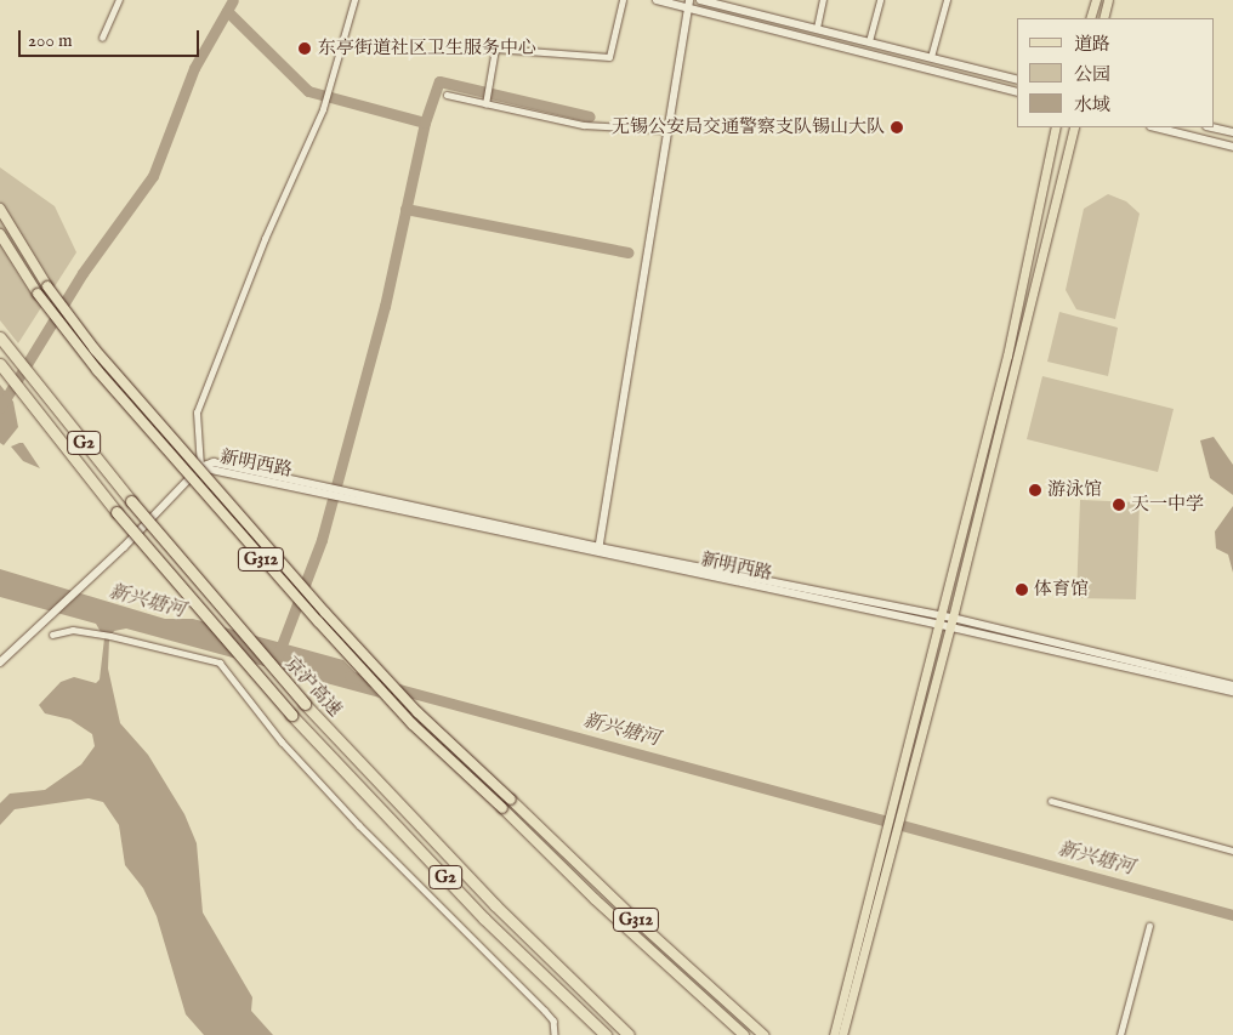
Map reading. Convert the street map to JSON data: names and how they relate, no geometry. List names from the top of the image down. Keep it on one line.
{"streets":{"highway":["G2","G312","京沪高速"],"street":["新明西路"]},"water":["新兴塘河"],"places":["东亭街道社区卫生服务中心","无锡公安局交通警察支队锡山大队","游泳馆","天一中学","体育馆"],"legend":["道路","公园","水域"],"scale_bar":"200 m"}
